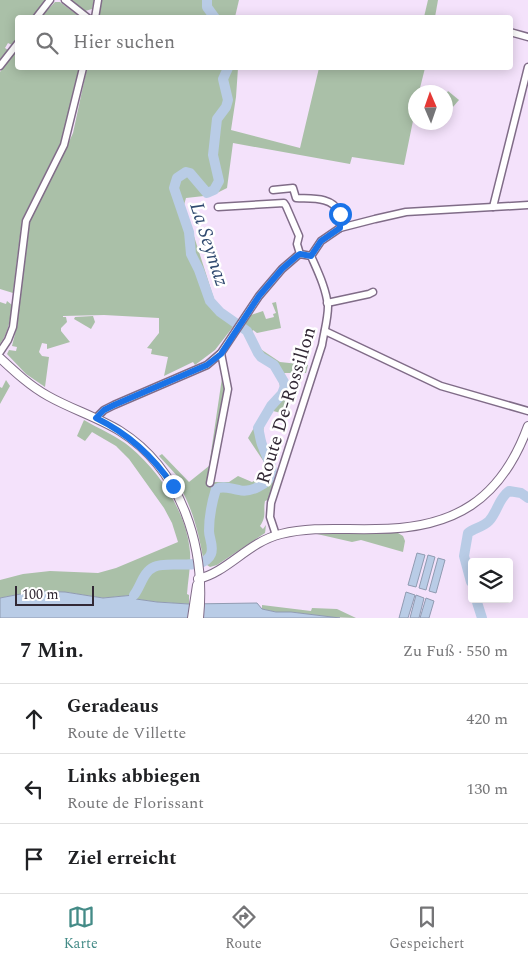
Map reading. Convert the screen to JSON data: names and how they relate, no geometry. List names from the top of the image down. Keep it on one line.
{"streets":{"street":["Route De-Rossillon"]},"water":["La Seymaz"],"scale_bar":"100 m","north":"top","page":{"search":"Hier suchen","scale":"100 m","heading":["7 Min.","Zu Fuß · 550 m"],"list":[["Geradeaus","Route de Villette","420 m"],["Links abbiegen","Route de Florissant","130 m"],"Ziel erreicht"],"nav":["Karte","Route","Gespeichert"]}}
